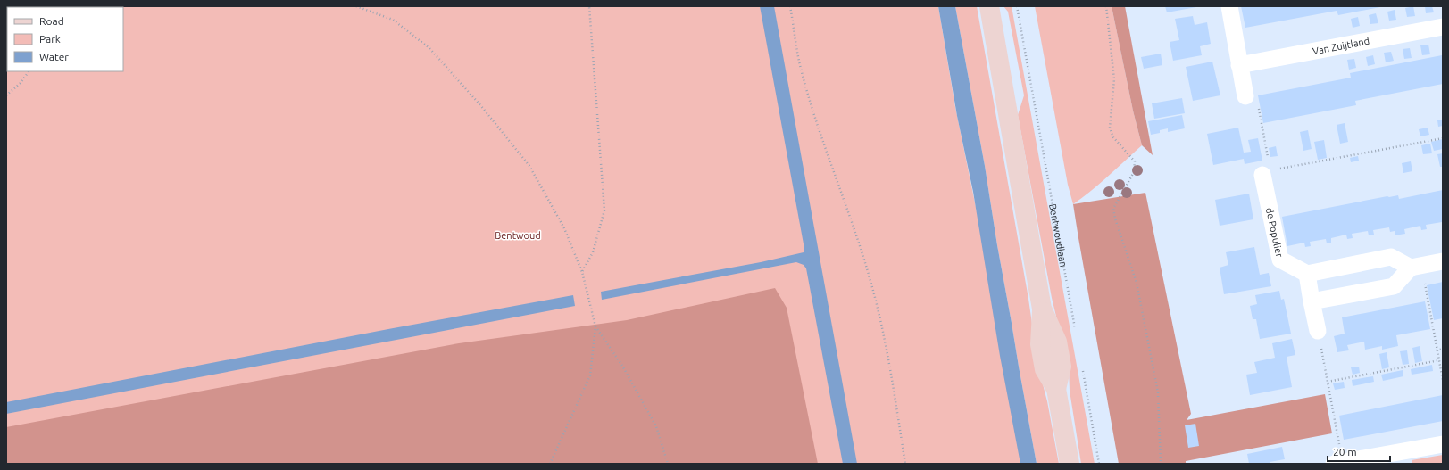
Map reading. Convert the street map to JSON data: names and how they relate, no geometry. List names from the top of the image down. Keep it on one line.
{"streets":{"street":["Van Zuijtland","de Populier"],"path":["Bentwoudlaan"]},"parks":["Bentwoud"],"legend":["Road","Park","Water"],"scale_bar":"20 m"}
